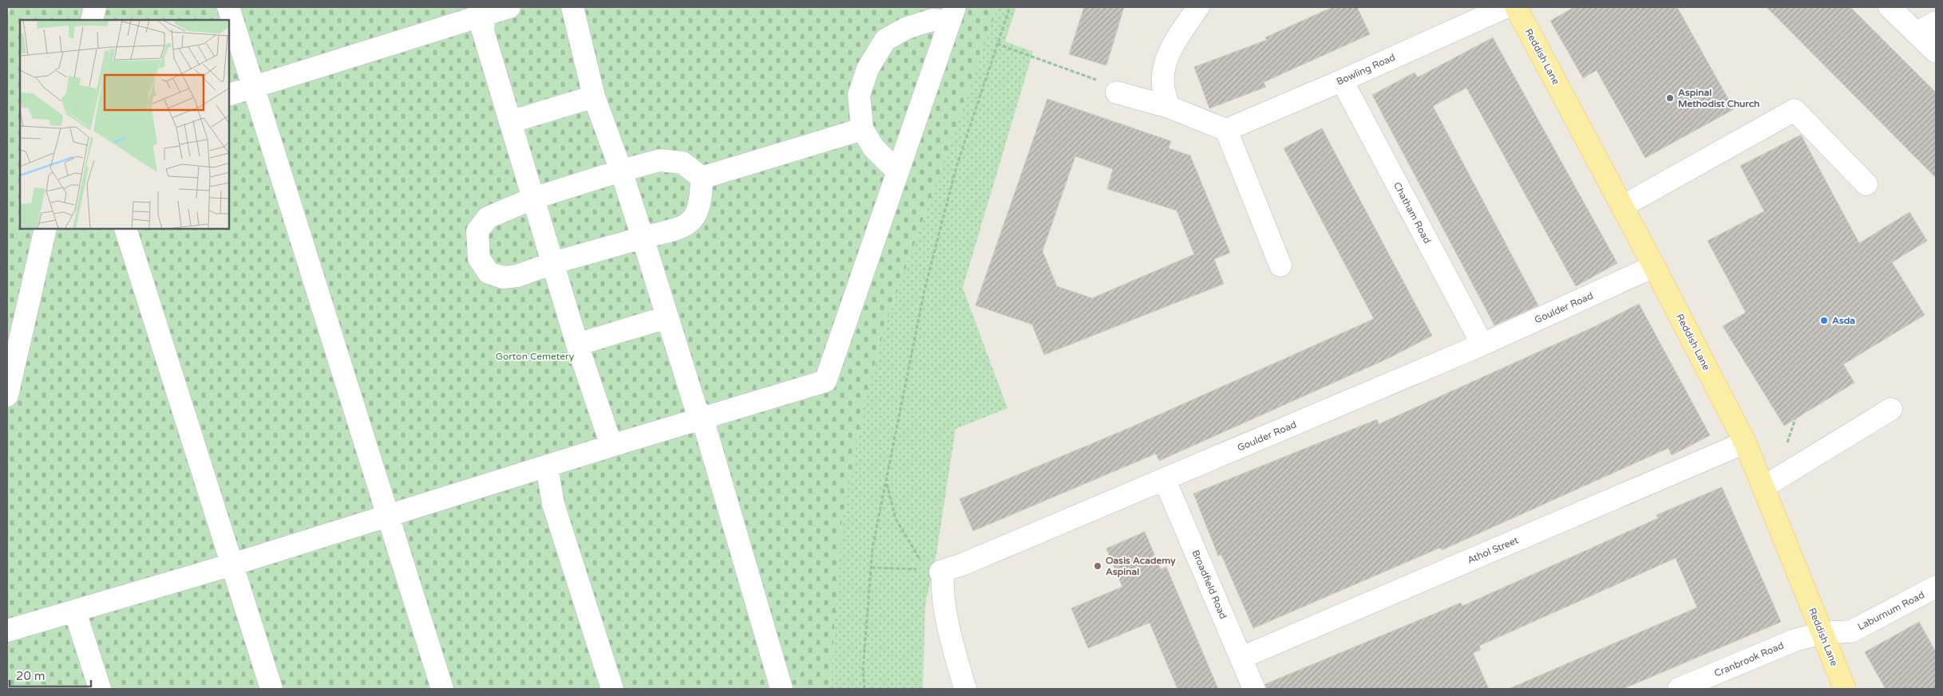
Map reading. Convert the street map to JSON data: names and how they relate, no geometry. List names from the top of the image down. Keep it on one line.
{"streets":{"main road":["Reddish Lane"],"street":["Bowling Road","Chatham Road","Goulder Road","Athol Street","Broadfield Road","Laburnum Road","Cranbrook Road"]},"crossings":[["Reddish Lane","Goulder Road"],["Reddish Lane","Athol Street"],["Reddish Lane","Laburnum Road"],["Reddish Lane","Cranbrook Road"],["Bowling Road","Chatham Road"],["Chatham Road","Goulder Road"],["Goulder Road","Broadfield Road"],["Athol Street","Broadfield Road"],["Laburnum Road","Cranbrook Road"]],"parks":["Gorton Cemetery"],"places":["Aspinal Methodist Church","Asda","Oasis Academy Aspinal"],"scale_bar":"20 m"}
